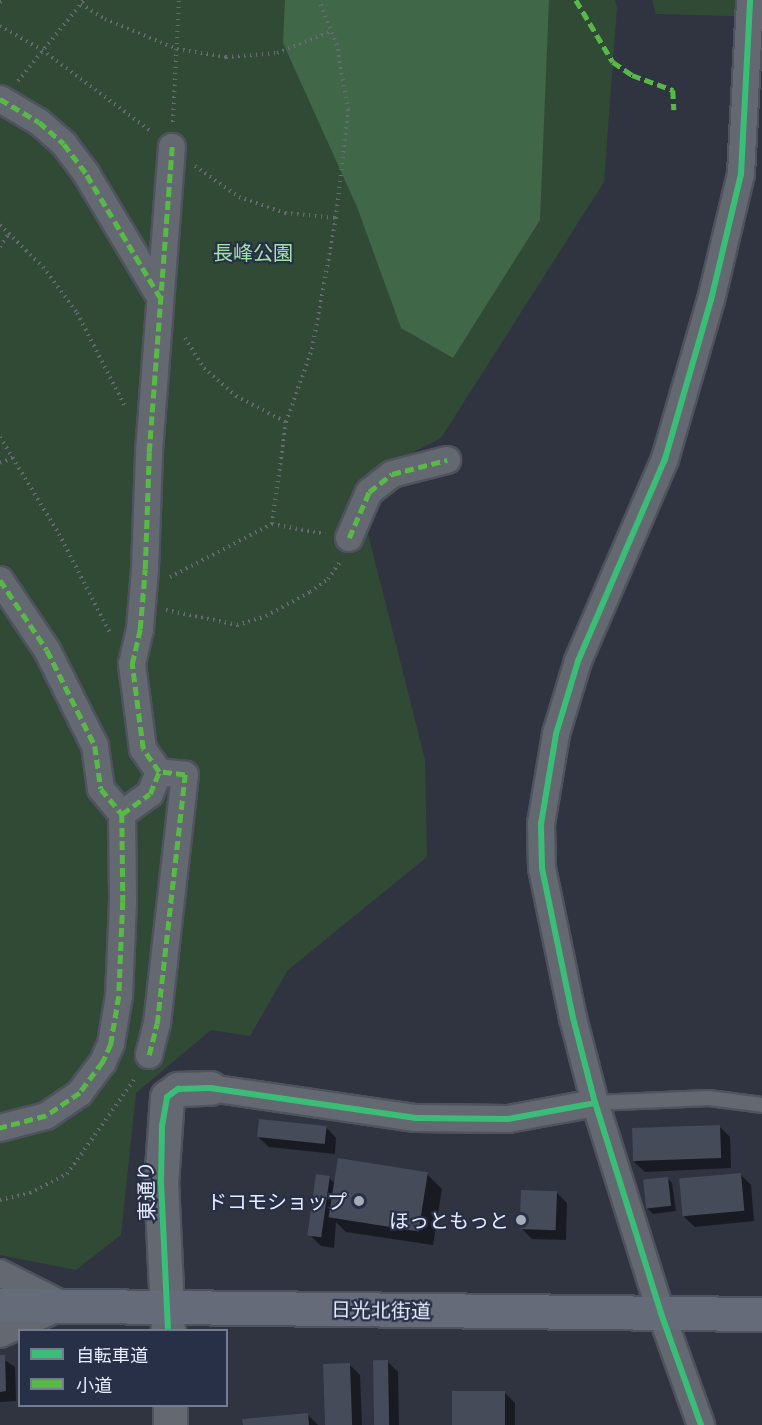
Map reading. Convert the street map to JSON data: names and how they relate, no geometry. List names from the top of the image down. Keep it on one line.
{"streets":{"highway":["日光北街道"],"street":["東通り"]},"crossings":[["東通り","日光北街道"]],"parks":["長峰公園"],"places":["ドコモショップ","ほっともっと"],"legend":["自転車道","小道"]}
